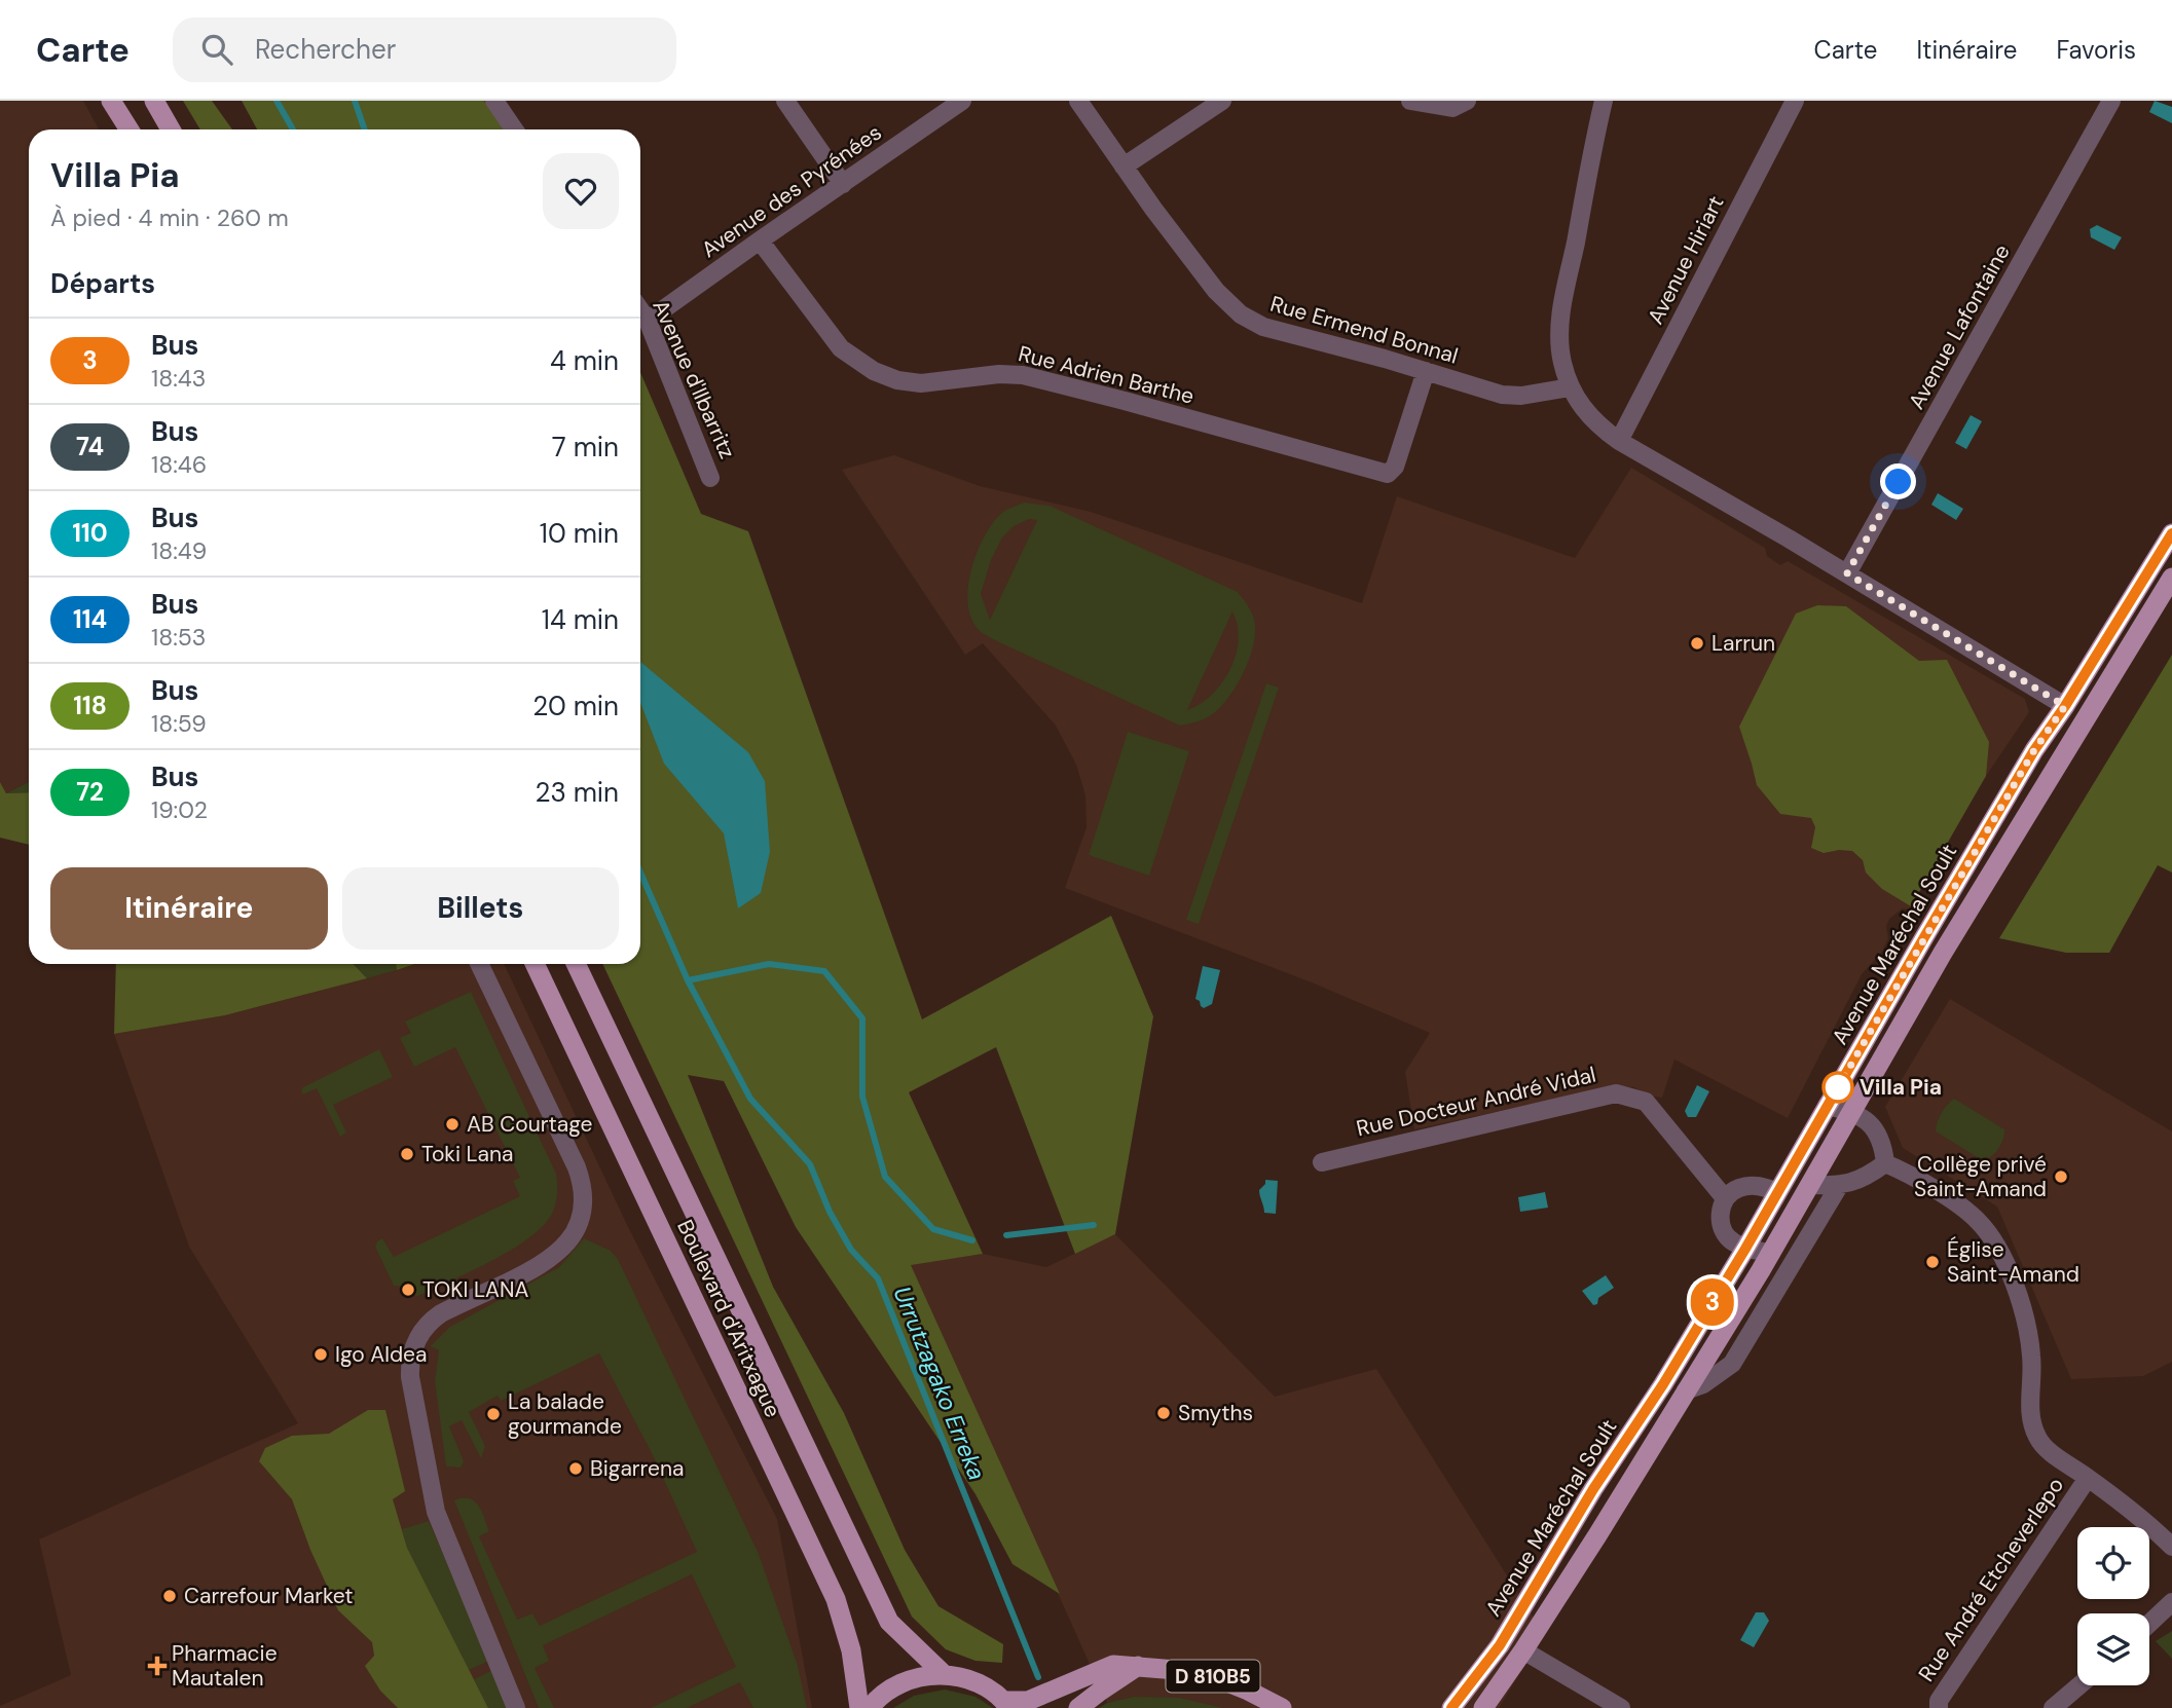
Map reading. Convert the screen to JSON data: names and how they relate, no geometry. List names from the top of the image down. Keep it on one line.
{"streets":{"main road":["Avenue Maréchal Soult","Boulevard d'Aritxague","D 810B5"],"street":["Avenue des Pyrénées","Avenue Hiriart","Avenue Lafontaine","Rue Ermend Bonnal","Rue Adrien Barthe","Avenue d'Ilbarritz","Rue Docteur André Vidal","Rue André Etcheverlepo"]},"crossings":[["Avenue des Pyrénées","Rue Adrien Barthe"],["Avenue des Pyrénées","Avenue d'Ilbarritz"],["Rue Ermend Bonnal","Rue Adrien Barthe"]],"water":["Urrutzagako Erreka"],"places":{"other":["Larrun","Villa Pia","AB Courtage","Toki Lana","Collège privé Saint-Amand","Église Saint-Amand","TOKI LANA","Igo Aldea","Smyths","La balade gourmande","Bigarrena","Carrefour Market"],"health":["Pharmacie Mautalen"]},"lines":["bus line 3"],"page":{"header":"Carte","search":"Rechercher","nav":["Carte","Itinéraire","Favoris"],"on_map":"3","heading":[["Villa Pia","À pied · 4 min · 260 m"],"Départs"],"list":[{"mark":"3","name":"Bus","note":"18:43","value":"4 min"},{"mark":"74","name":"Bus","note":"18:46","value":"7 min"},{"mark":"110","name":"Bus","note":"18:49","value":"10 min"},{"mark":"114","name":"Bus","note":"18:53","value":"14 min"},{"mark":"118","name":"Bus","note":"18:59","value":"20 min"},{"mark":"72","name":"Bus","note":"19:02","value":"23 min"}],"buttons":["Itinéraire","Billets"]}}
